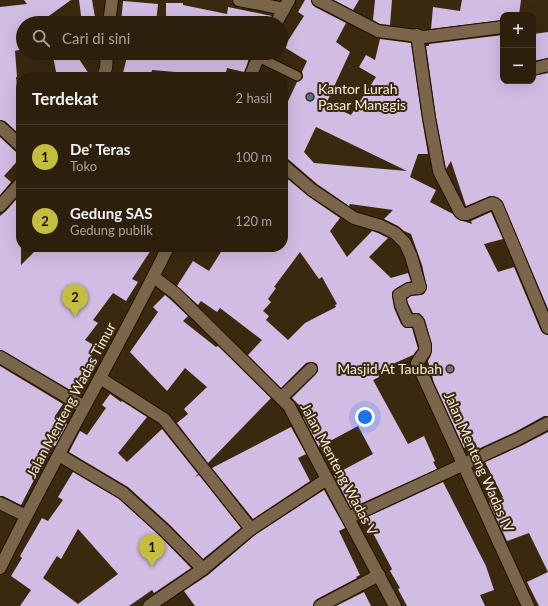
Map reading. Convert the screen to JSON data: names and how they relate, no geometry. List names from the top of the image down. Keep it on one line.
{"streets":{"street":["Jalan Menteng Wadas Timur","Jalan Menteng Wadas IV","Jalan Menteng Wadas V"]},"crossings":[["Jalan Menteng Wadas Timur","Jalan Menteng Wadas V"]],"places":["Kantor Lurah Pasar Manggis","Masjid At Taubah"],"page":{"map_buttons":["+","−"],"search":"Cari di sini","heading":["Terdekat","2 hasil"],"list":[{"mark":"1","name":"De' Teras","note":"Toko","value":"100 m"},{"mark":"2","name":"Gedung SAS","note":"Gedung publik","value":"120 m"}],"pins":["2","1"]}}
